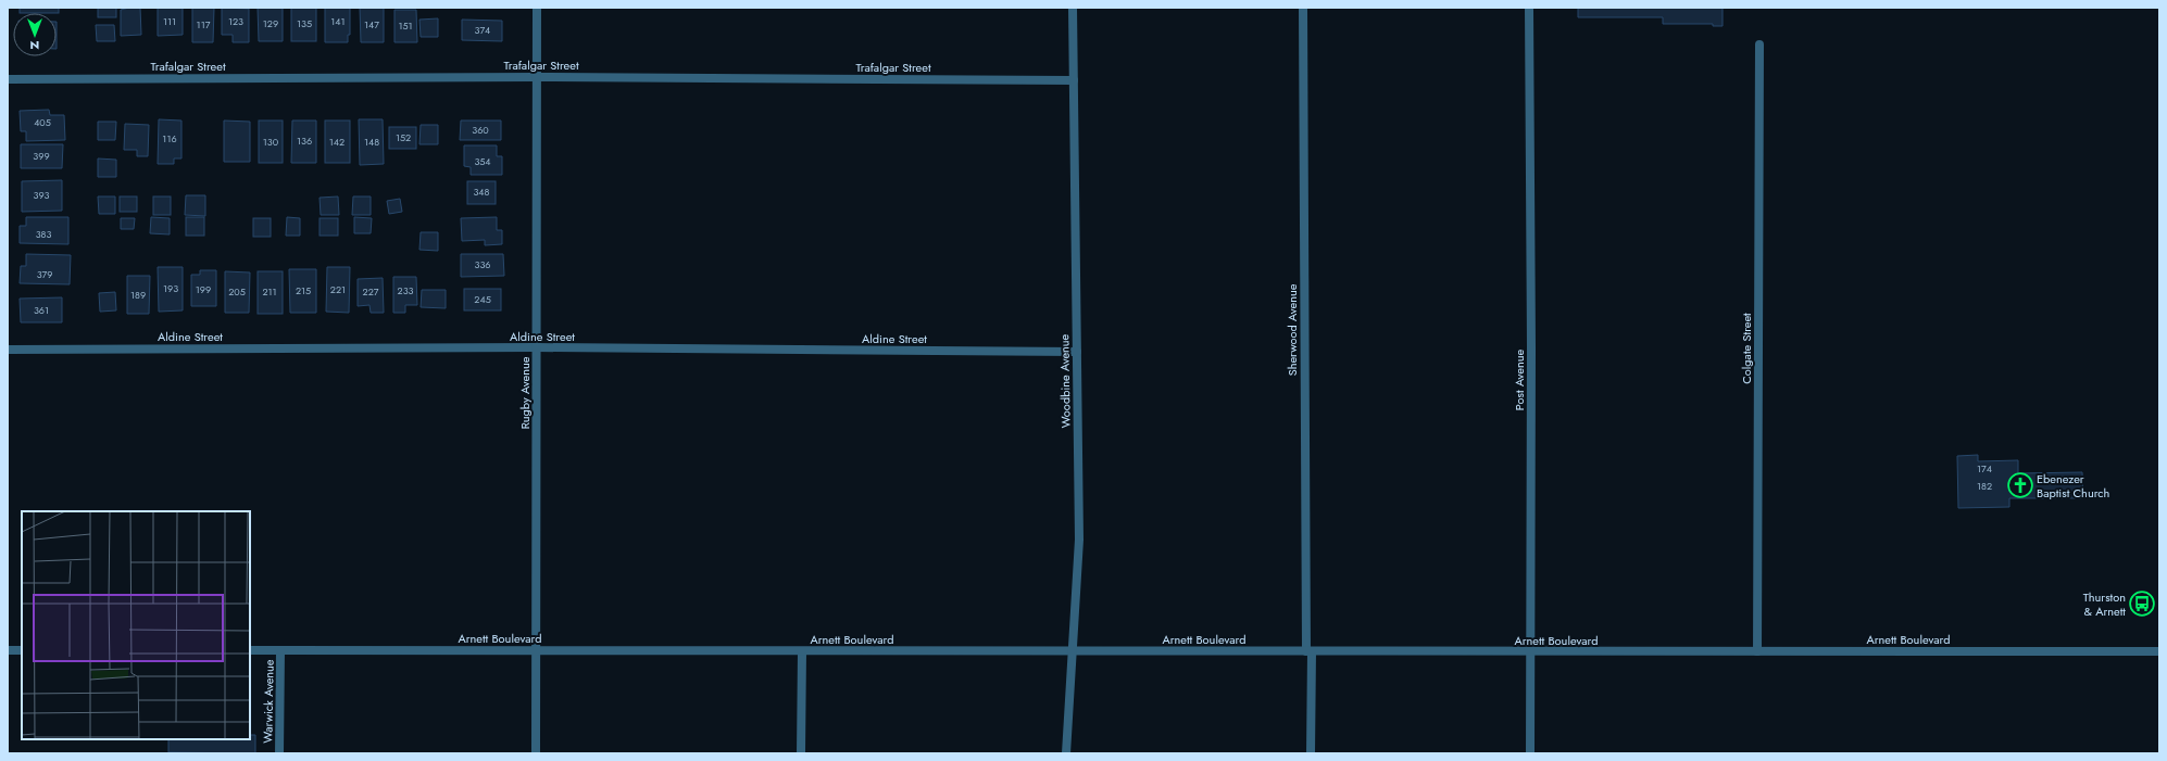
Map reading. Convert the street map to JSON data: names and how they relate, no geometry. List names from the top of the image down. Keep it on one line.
{"streets":{"street":["Trafalgar Street","Sherwood Avenue","Aldine Street","Colgate Street","Post Avenue","Woodbine Avenue","Rugby Avenue","Arnett Boulevard","Warwick Avenue"]},"crossings":[["Trafalgar Street","Woodbine Avenue"],["Trafalgar Street","Rugby Avenue"],["Sherwood Avenue","Arnett Boulevard"],["Aldine Street","Woodbine Avenue"],["Aldine Street","Rugby Avenue"],["Colgate Street","Arnett Boulevard"],["Post Avenue","Arnett Boulevard"],["Woodbine Avenue","Arnett Boulevard"],["Rugby Avenue","Arnett Boulevard"],["Arnett Boulevard","Warwick Avenue"]],"places":{"church":["Ebenezer Baptist Church"],"bus stop":["Thurston & Arnett"]},"house_numbers":["111","123","141","129","135","117","147","151","374","405","360","152","116","136","130","142","148","399","354","348","393","383","336","379","193","199","221","215","233","205","211","227","189","245","361","174","182"],"north":"bottom"}
